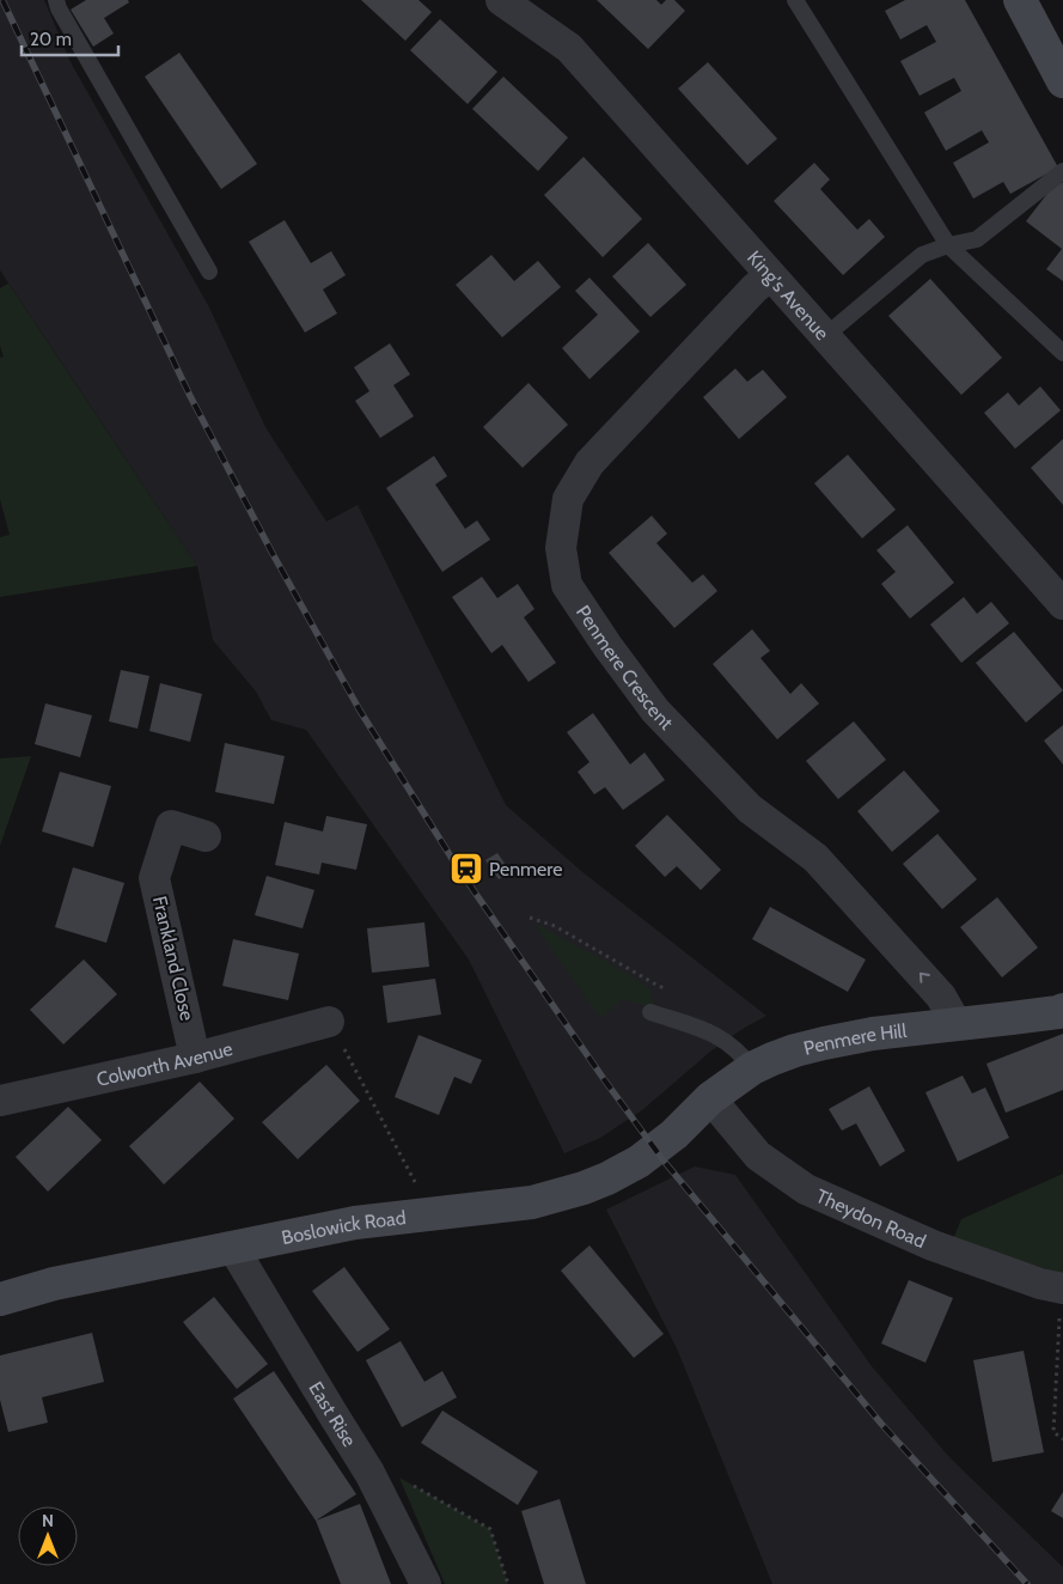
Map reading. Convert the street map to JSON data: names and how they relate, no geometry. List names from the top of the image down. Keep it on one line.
{"streets":{"street":["King's Avenue","Penmere Crescent","Frankland Close","Penmere Hill","Colworth Avenue","Theydon Road","Boslowick Road","East Rise"]},"crossings":[["King's Avenue","Penmere Crescent"],["Penmere Crescent","Penmere Hill"],["Frankland Close","Colworth Avenue"],["Penmere Hill","Theydon Road"],["Penmere Hill","Boslowick Road"],["Boslowick Road","East Rise"]],"places":{"station":["Penmere"]},"scale_bar":"20 m","north":"top"}
